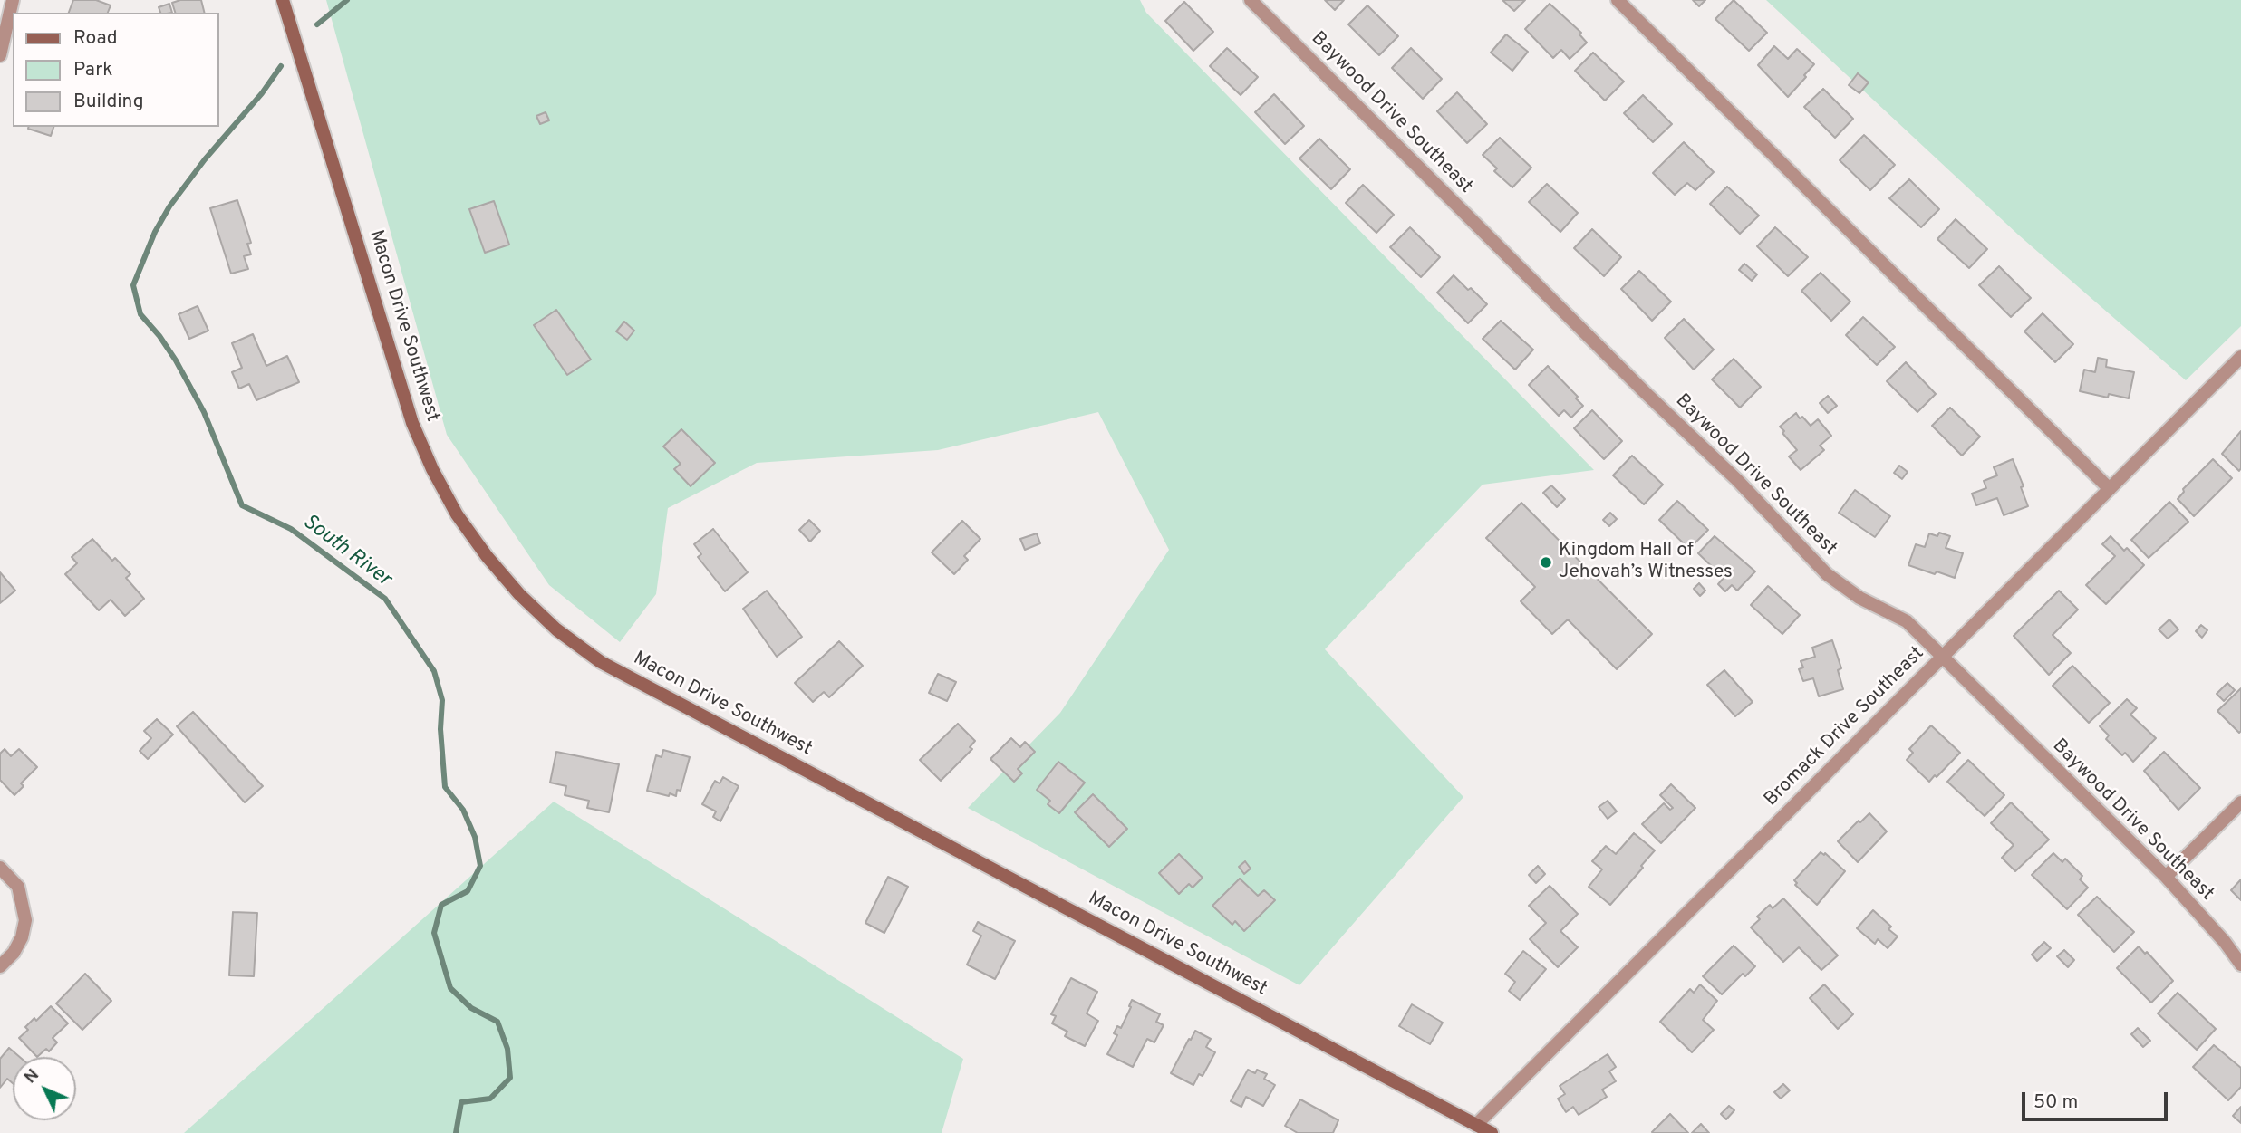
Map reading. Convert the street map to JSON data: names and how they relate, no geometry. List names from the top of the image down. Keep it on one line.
{"streets":{"street":["Baywood Drive Southeast","Macon Drive Southwest","Bromack Drive Southeast"]},"crossings":[["Baywood Drive Southeast","Bromack Drive Southeast"],["Macon Drive Southwest","Bromack Drive Southeast"]],"water":["South River"],"places":["Kingdom Hall of Jehovah’s Witnesses"],"legend":["Road","Park","Building"],"scale_bar":"50 m","north":"top left"}
